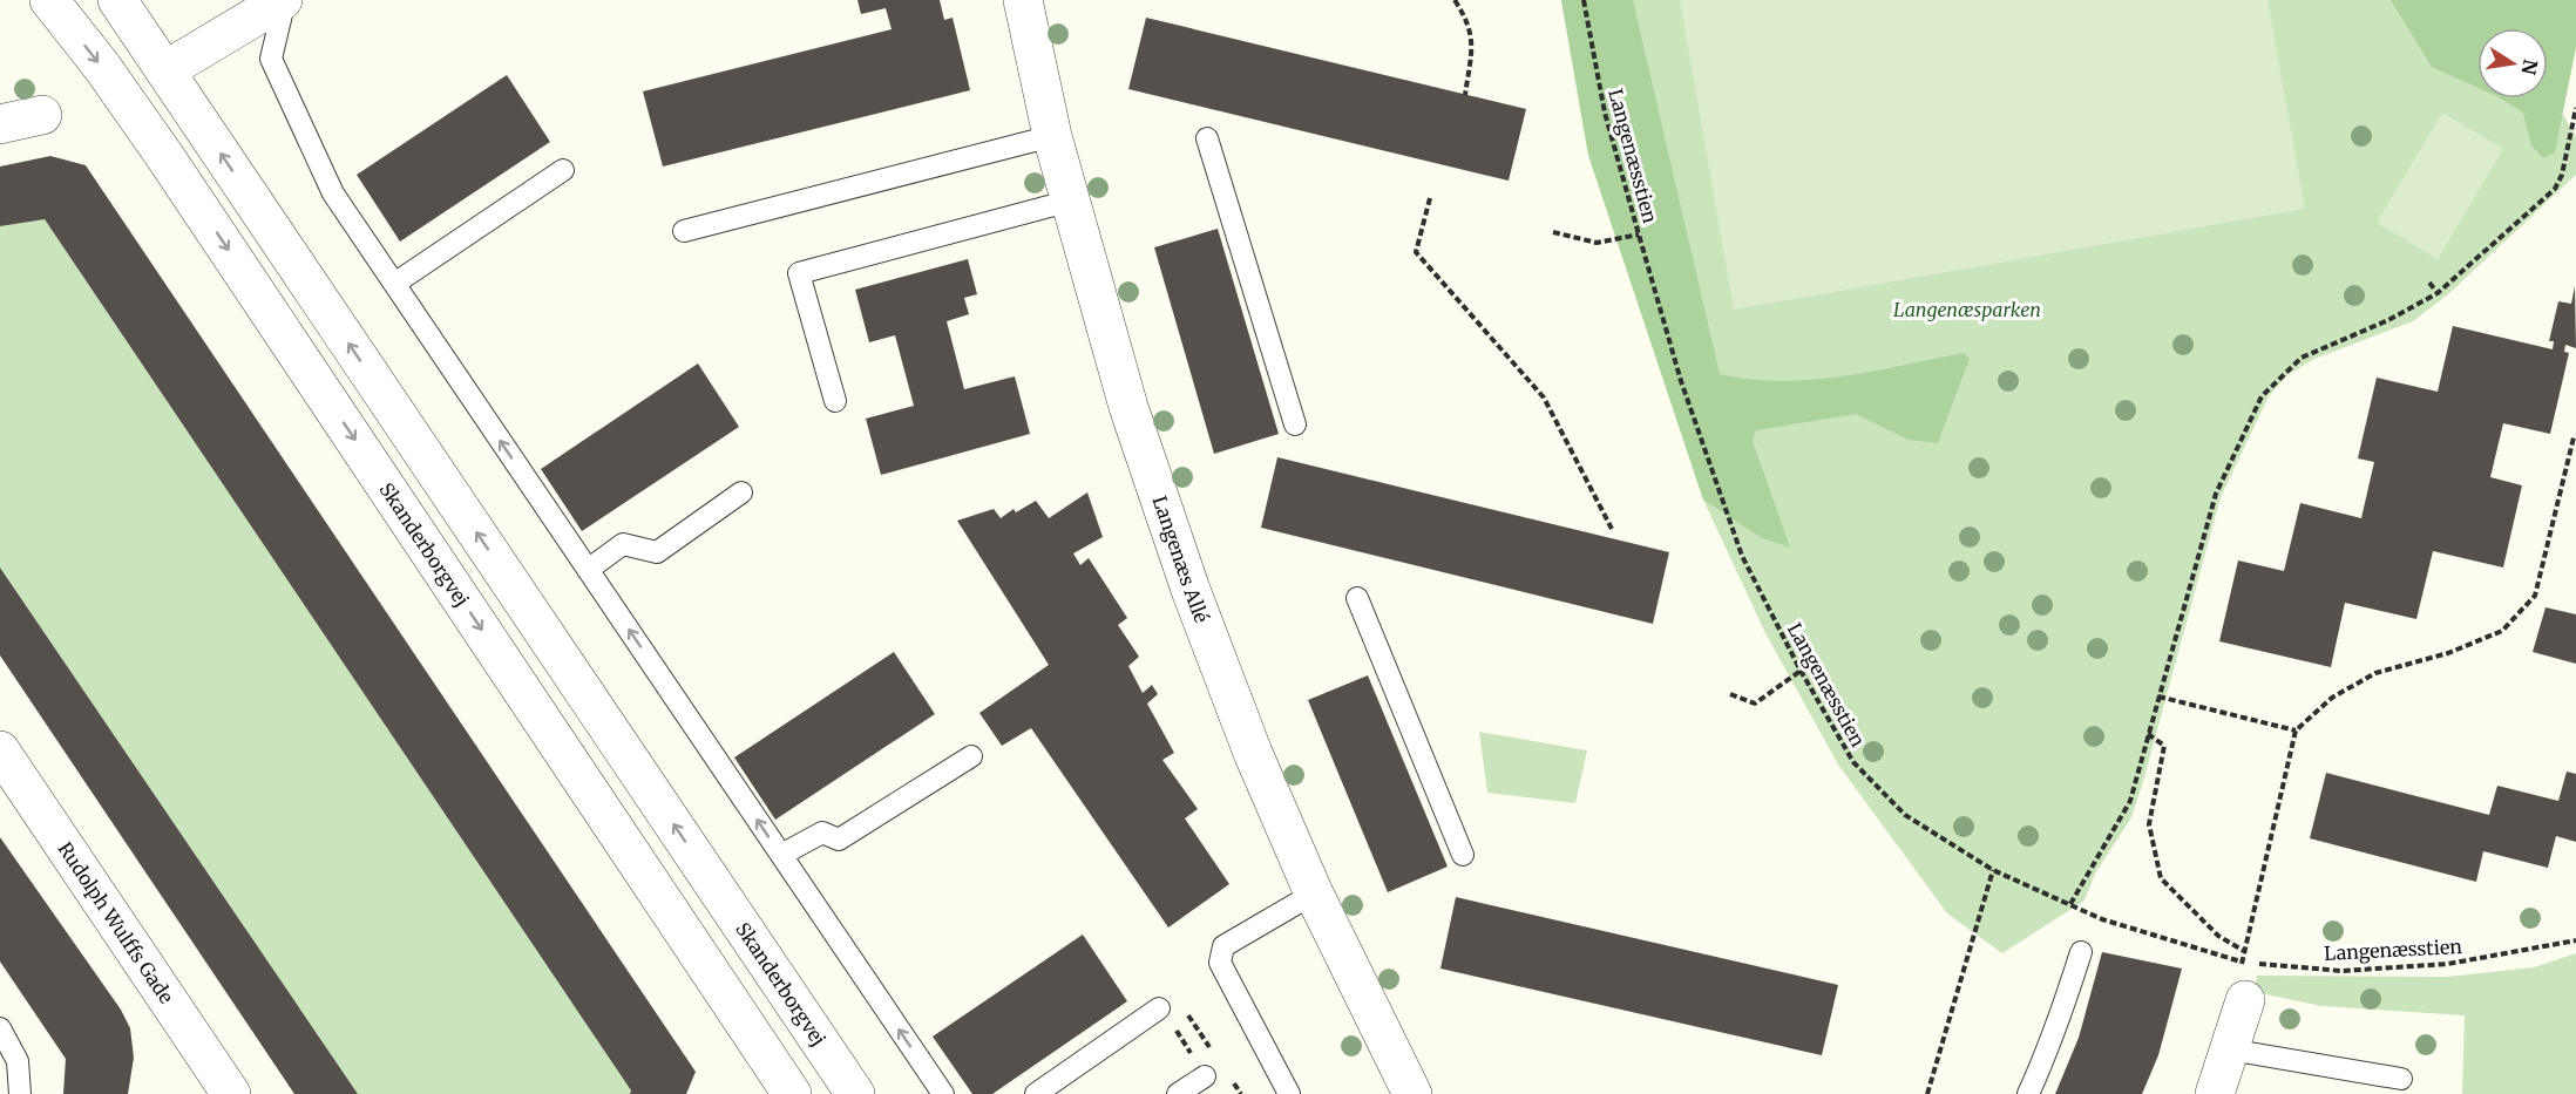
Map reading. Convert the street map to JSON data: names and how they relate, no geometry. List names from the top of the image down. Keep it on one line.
{"streets":{"street":["Skanderborgvej","Langenæs Allé","Rudolph Wulffs Gade"],"path":["Langenæsstien"]},"parks":["Langenæsparken"],"north":"right"}
